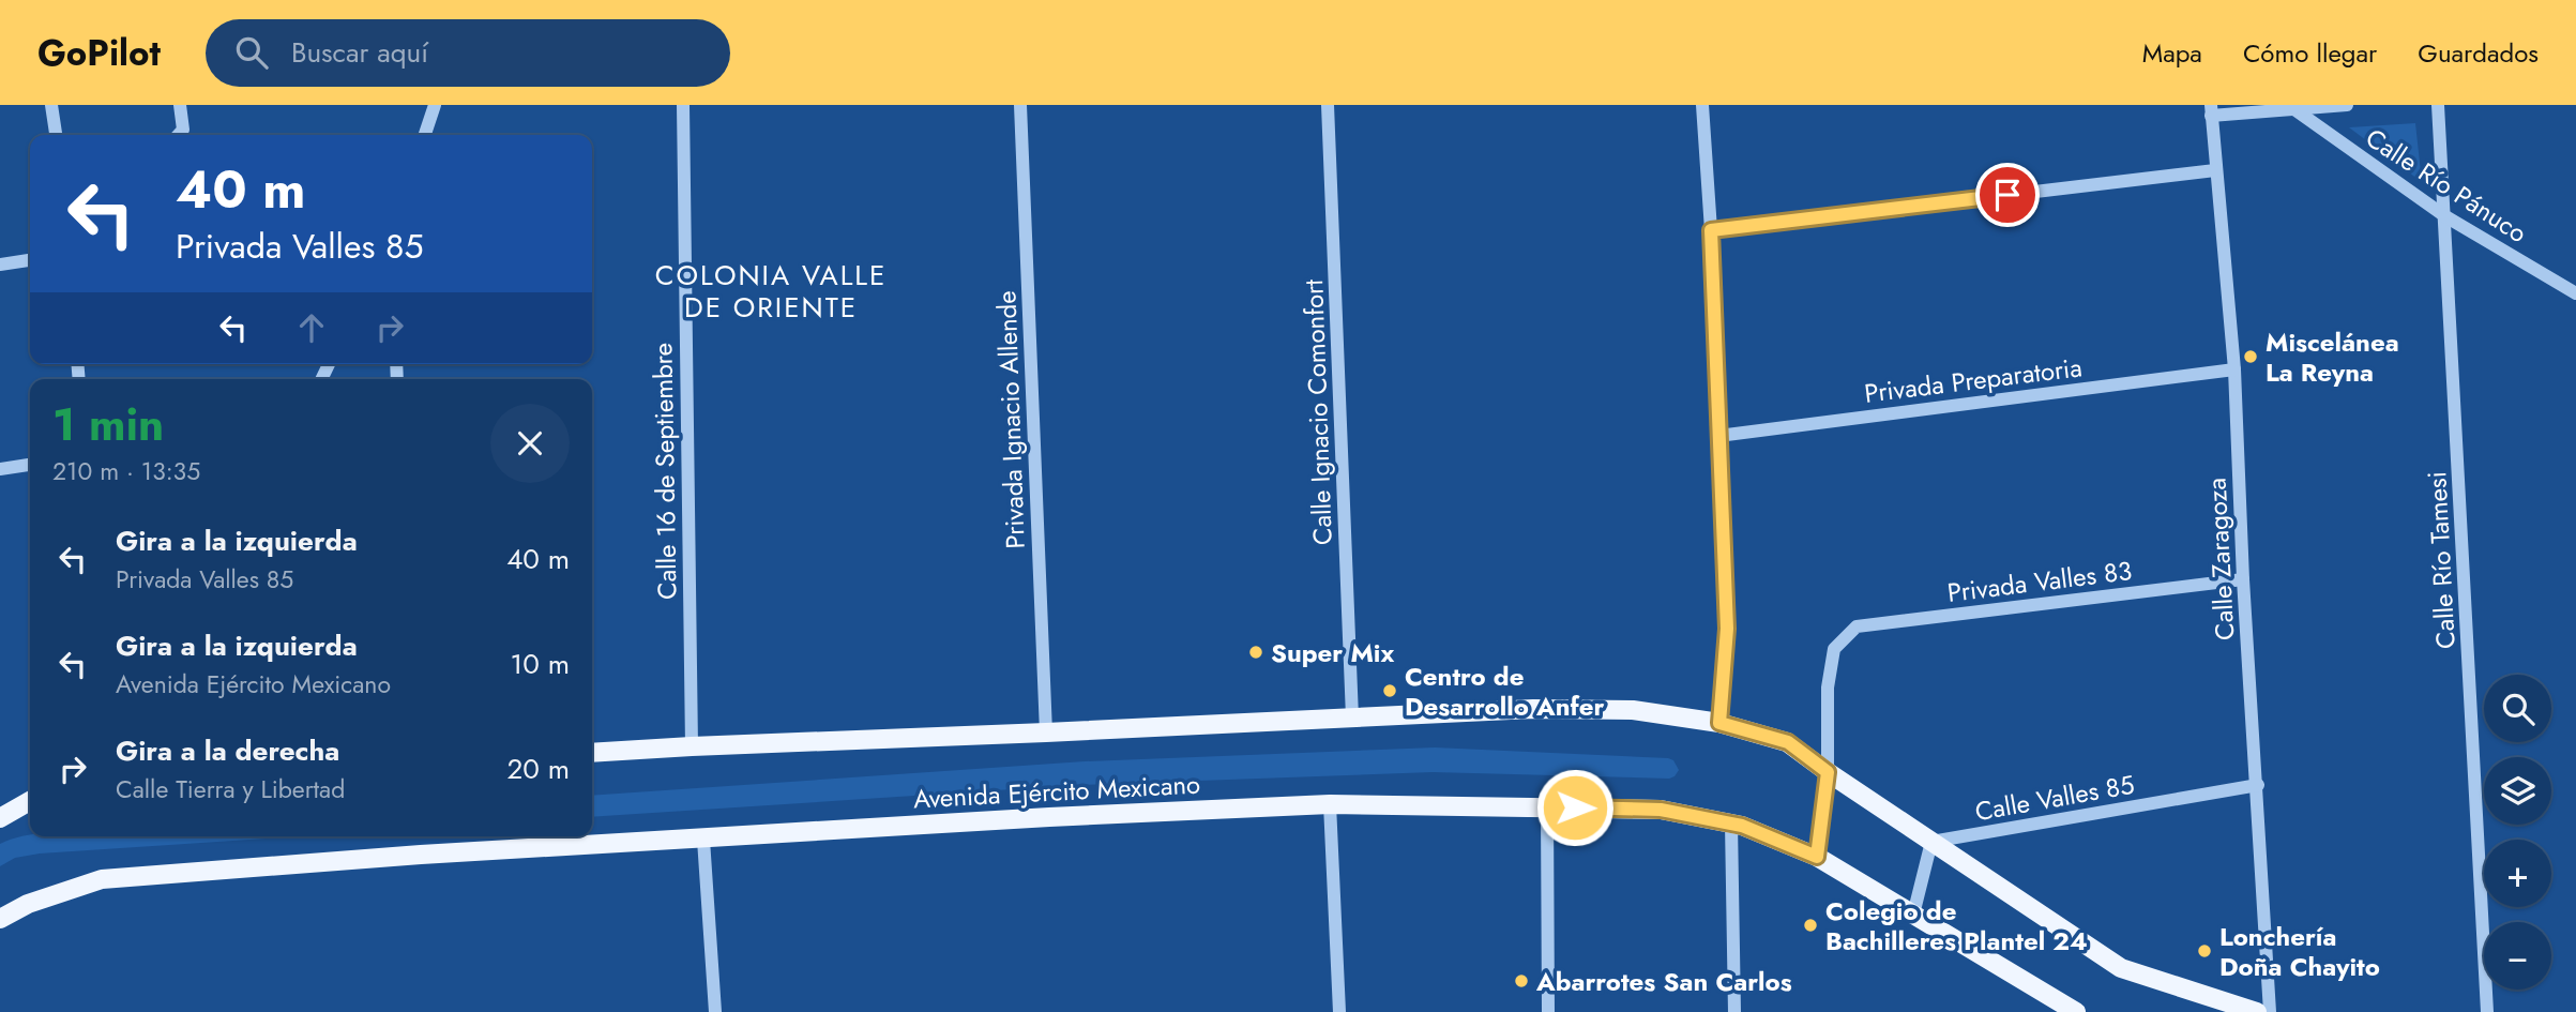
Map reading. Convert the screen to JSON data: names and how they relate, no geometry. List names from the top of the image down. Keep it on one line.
{"streets":{"main road":["Avenida Ejército Mexicano"],"street":["Calle Río Pánuco","Privada Preparatoria","Calle Ignacio Comonfort","Privada Ignacio Allende","Calle 16 de Septiembre","Calle Zaragoza","Calle Río Tamesi","Privada Valles 83","Calle Valles 85"]},"crossings":[["Calle Río Pánuco","Calle Río Tamesi"],["Privada Preparatoria","Calle Zaragoza"],["Calle Zaragoza","Privada Valles 83"],["Calle Zaragoza","Calle Valles 85"]],"districts":["COLONIA VALLE DE ORIENTE"],"places":["Miscelánea La Reyna","Super Mix","Centro de Desarrollo Anfer","Colegio de Bachilleres Plantel 24","Lonchería Doña Chayito","Abarrotes San Carlos"],"page":{"header":"GoPilot","search":"Buscar aquí","nav":["Mapa","Cómo llegar","Guardados"],"turn":["40 m","Privada Valles 85"],"heading":["1 min","210 m · 13:35"],"list":[{"name":"Gira a la izquierda","note":"Privada Valles 85","value":"40 m"},{"name":"Gira a la izquierda","note":"Avenida Ejército Mexicano","value":"10 m"},{"name":"Gira a la derecha","note":"Calle Tierra y Libertad","value":"20 m"}],"map_buttons":["+","−"]}}
